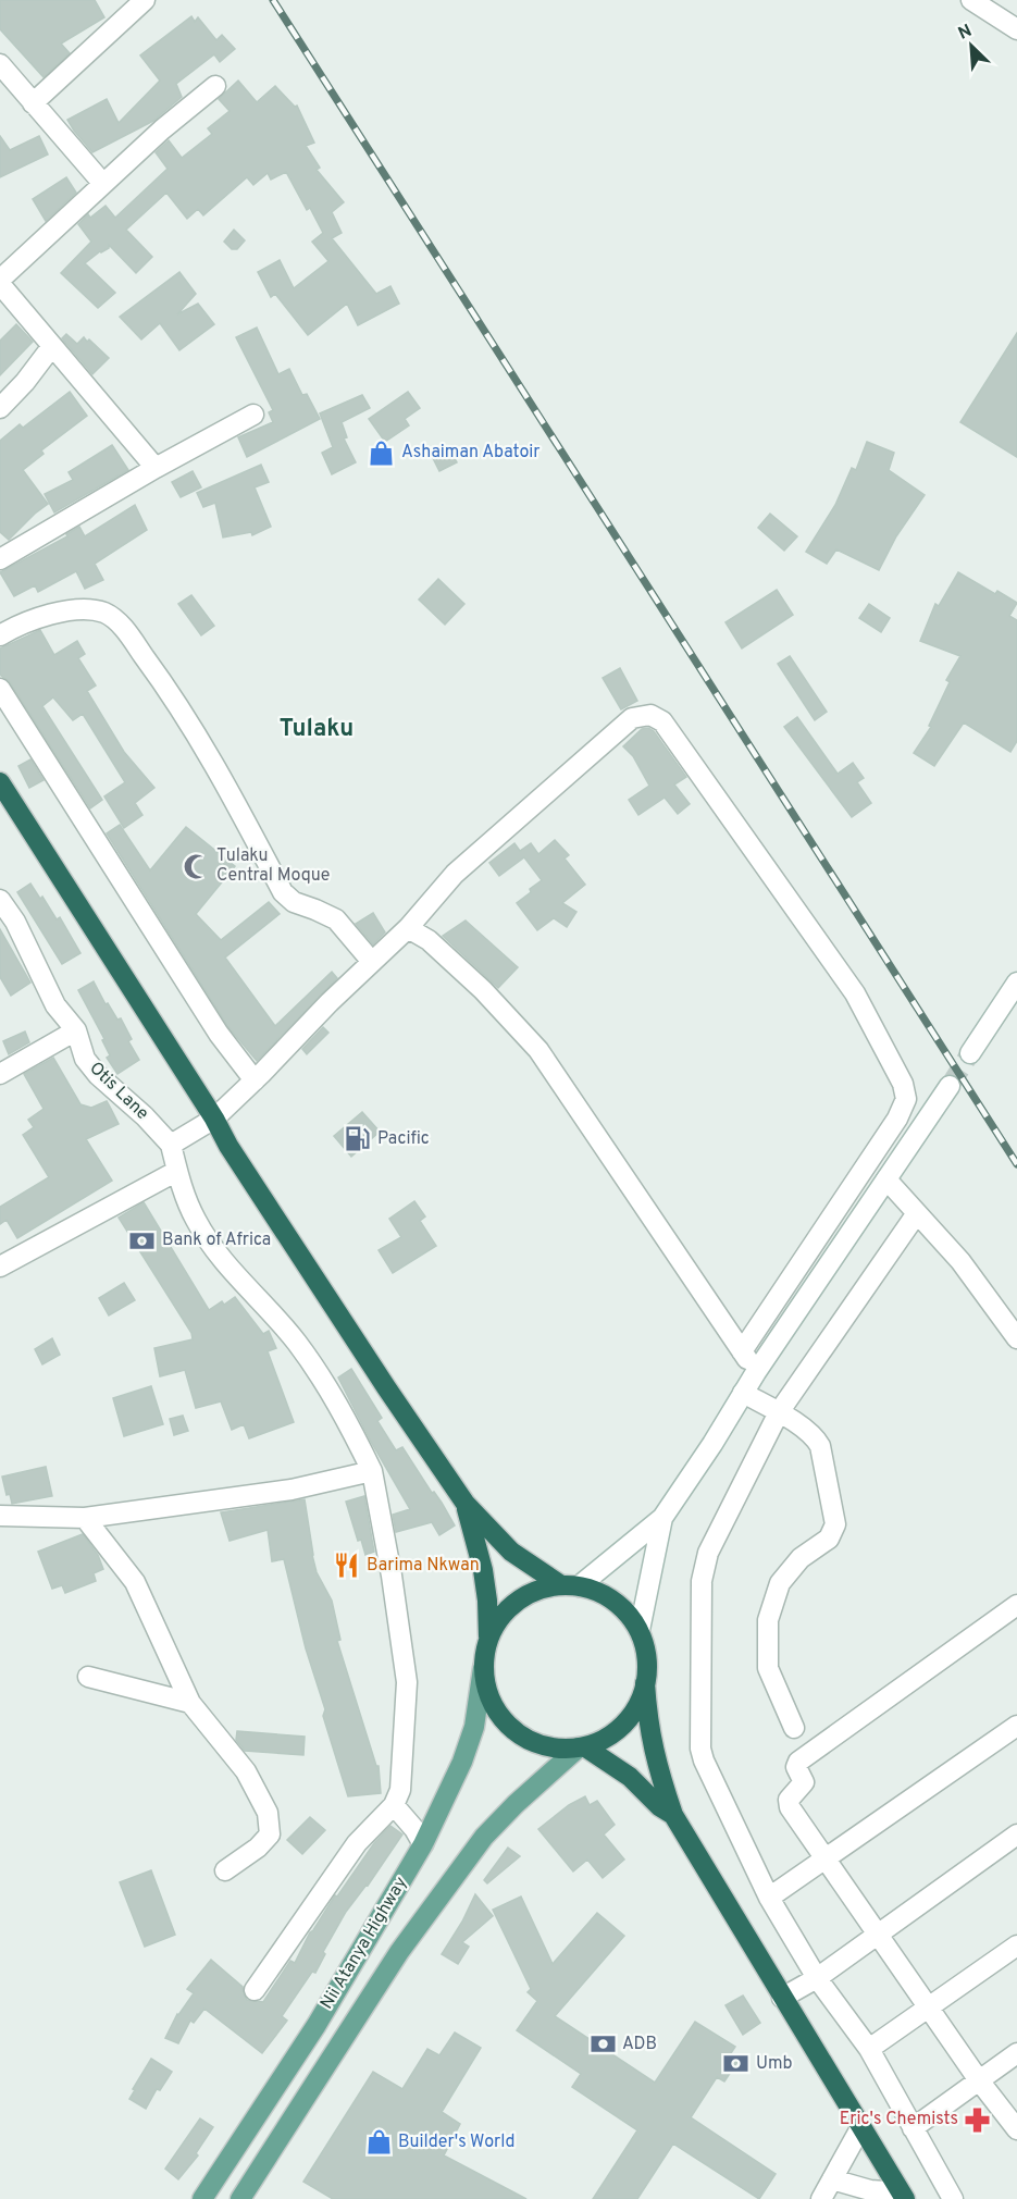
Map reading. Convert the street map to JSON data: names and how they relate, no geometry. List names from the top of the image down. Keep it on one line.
{"streets":{"main road":["Nii Atanya Highway"],"street":["Otis Lane"]},"districts":["Tulaku"],"places":{"shop":["Ashaiman Abatoir","Builder's World"],"mosque":["Tulaku Central Moque"],"fuel station":["Pacific"],"bank":["Bank of Africa","ADB","Umb"],"restaurant":["Barima Nkwan"],"pharmacy":["Eric's Chemists"]},"north":"top left"}
